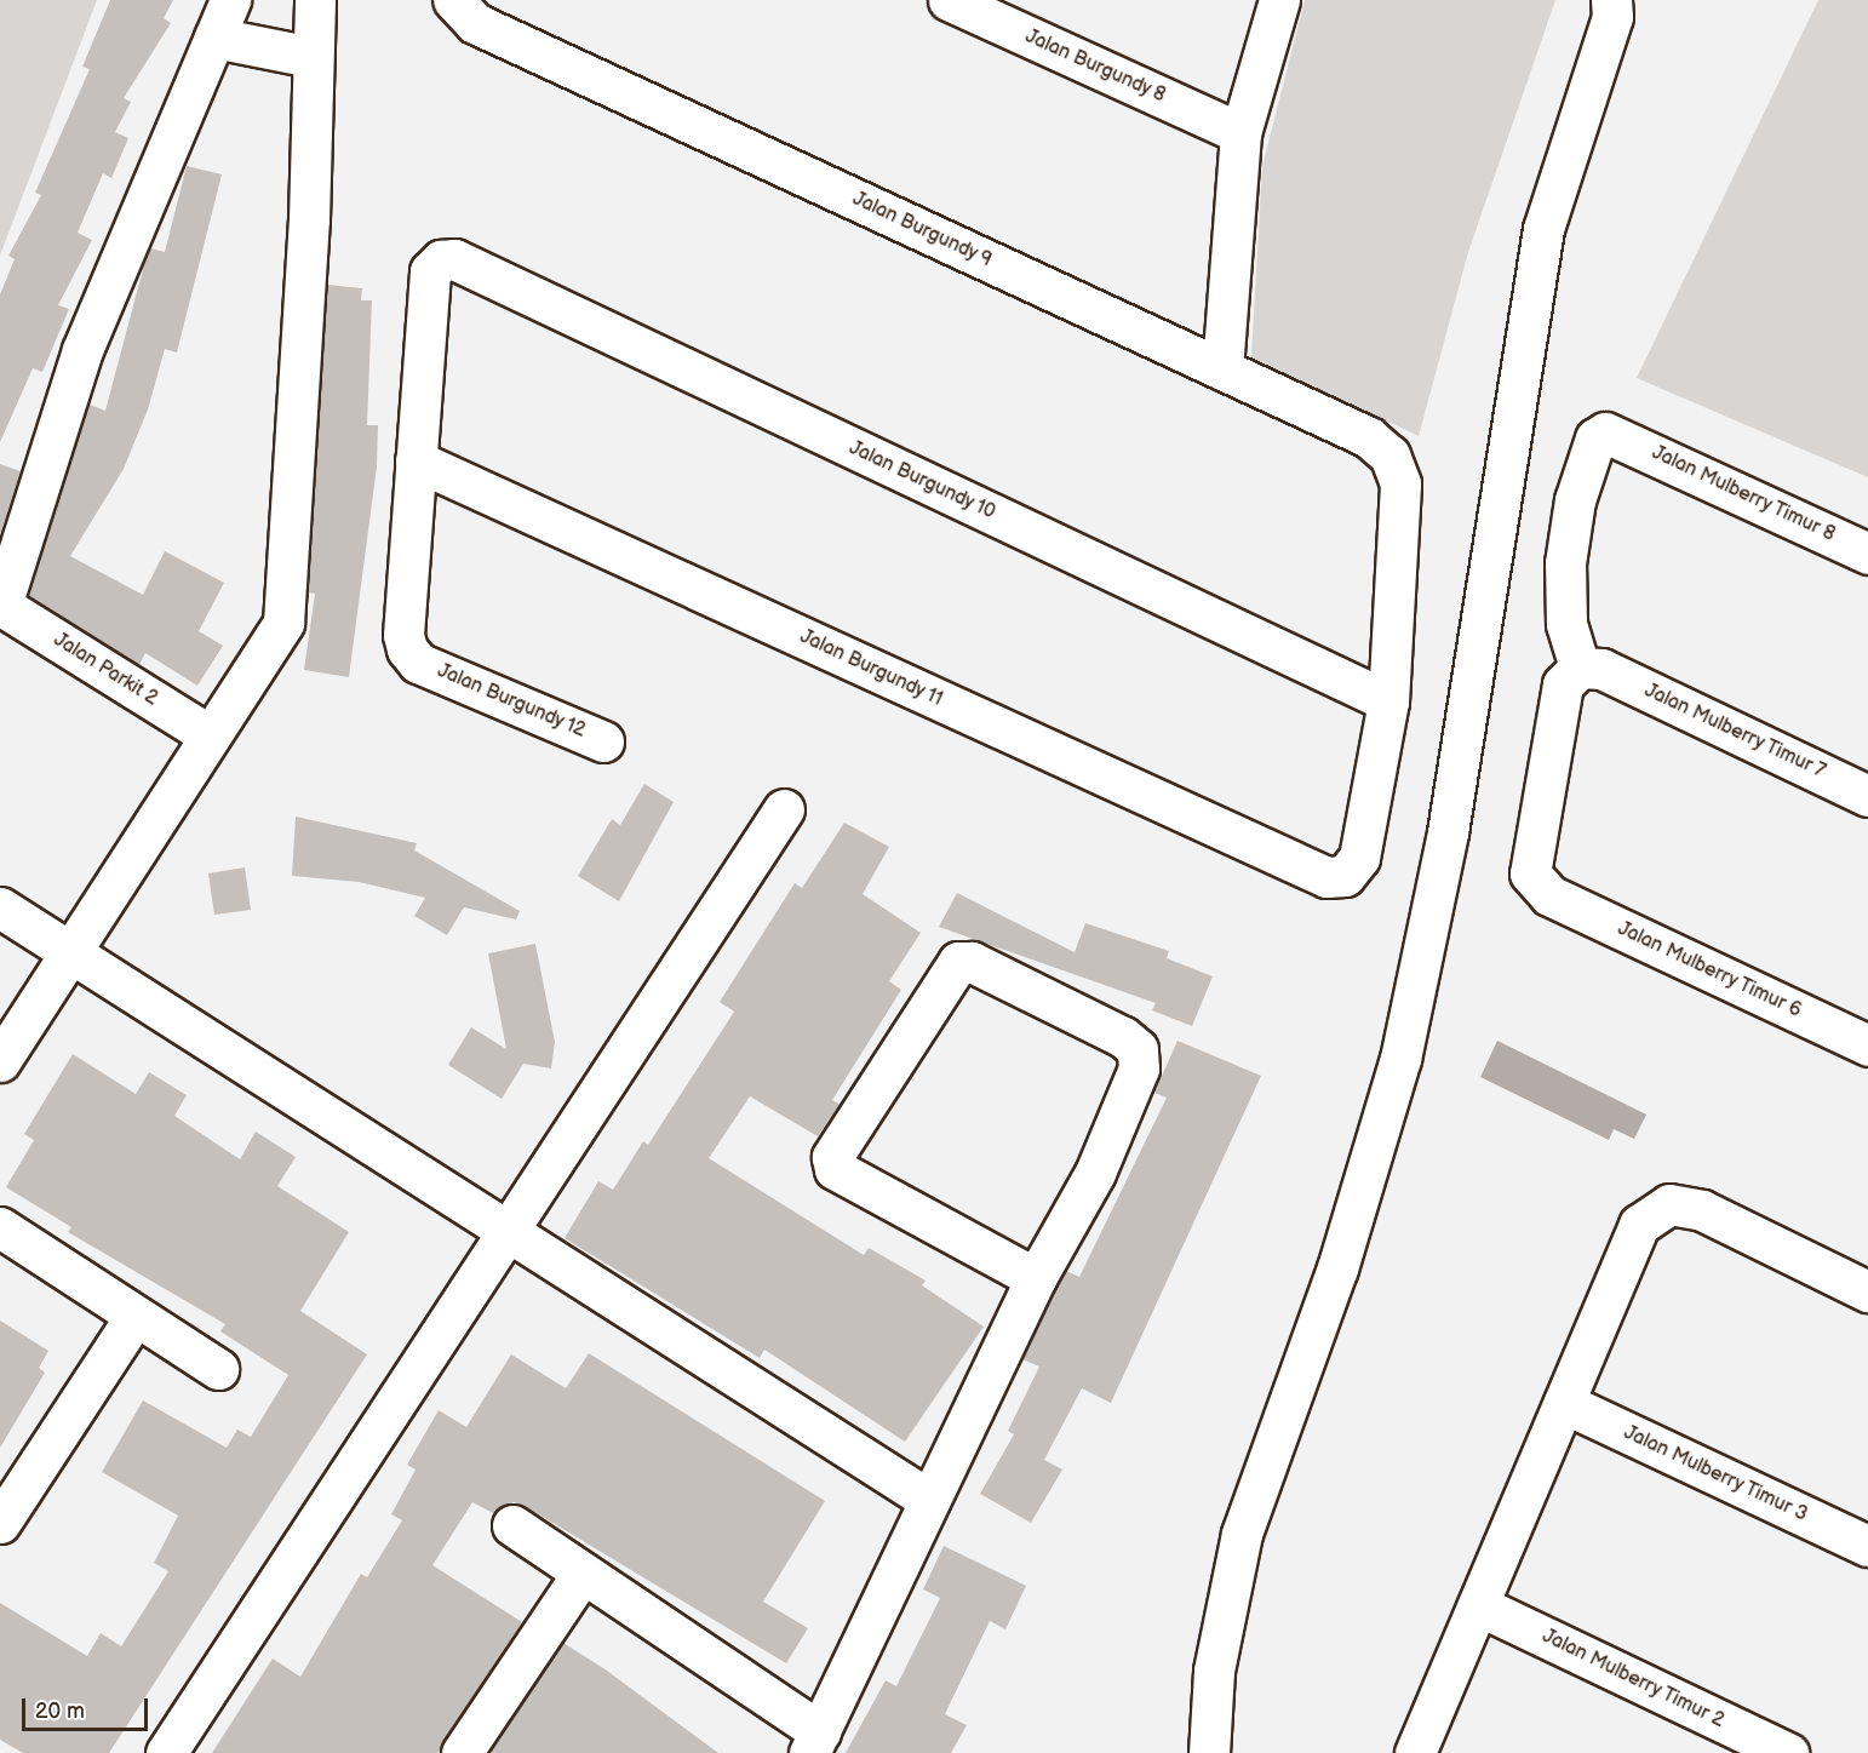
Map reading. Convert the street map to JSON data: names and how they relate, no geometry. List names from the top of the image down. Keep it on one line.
{"streets":{"street":["Jalan Burgundy 8","Jalan Burgundy 9","Jalan Burgundy 10","Jalan Mulberry Timur 8","Jalan Burgundy 11","Jalan Parkit 2","Jalan Burgundy 12","Jalan Mulberry Timur 7","Jalan Mulberry Timur 6","Jalan Mulberry Timur 3","Jalan Mulberry Timur 2"]},"crossings":[["Jalan Burgundy 9","Jalan Burgundy 10"],["Jalan Burgundy 9","Jalan Burgundy 11"],["Jalan Burgundy 10","Jalan Burgundy 11"],["Jalan Burgundy 10","Jalan Burgundy 12"],["Jalan Mulberry Timur 8","Jalan Mulberry Timur 7"],["Jalan Mulberry Timur 8","Jalan Mulberry Timur 6"],["Jalan Burgundy 11","Jalan Burgundy 12"],["Jalan Mulberry Timur 7","Jalan Mulberry Timur 6"]],"scale_bar":"20 m"}
